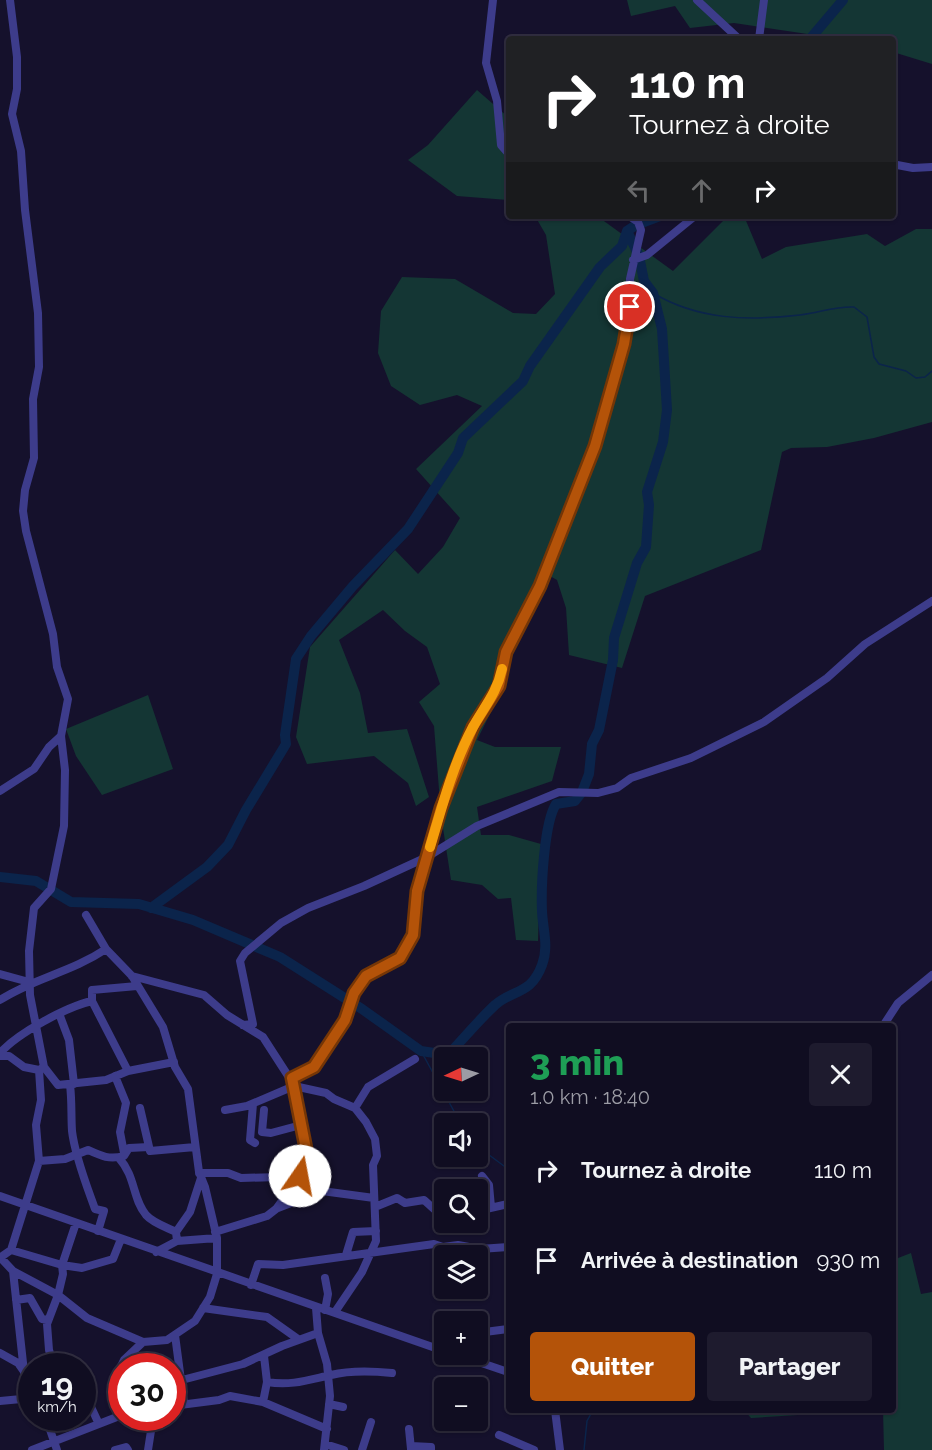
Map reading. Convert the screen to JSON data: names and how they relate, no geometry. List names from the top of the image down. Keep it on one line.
{"north":"left","page":{"turn":["110 m","Tournez à droite"],"heading":["3 min","1.0 km · 18:40"],"map_buttons":["+","−"],"list":[{"name":"Tournez à droite","value":"110 m"},{"name":"Arrivée à destination","value":"930 m"}],"buttons":["Quitter","Partager"],"speed":"19 km/h","limit":"30"}}
